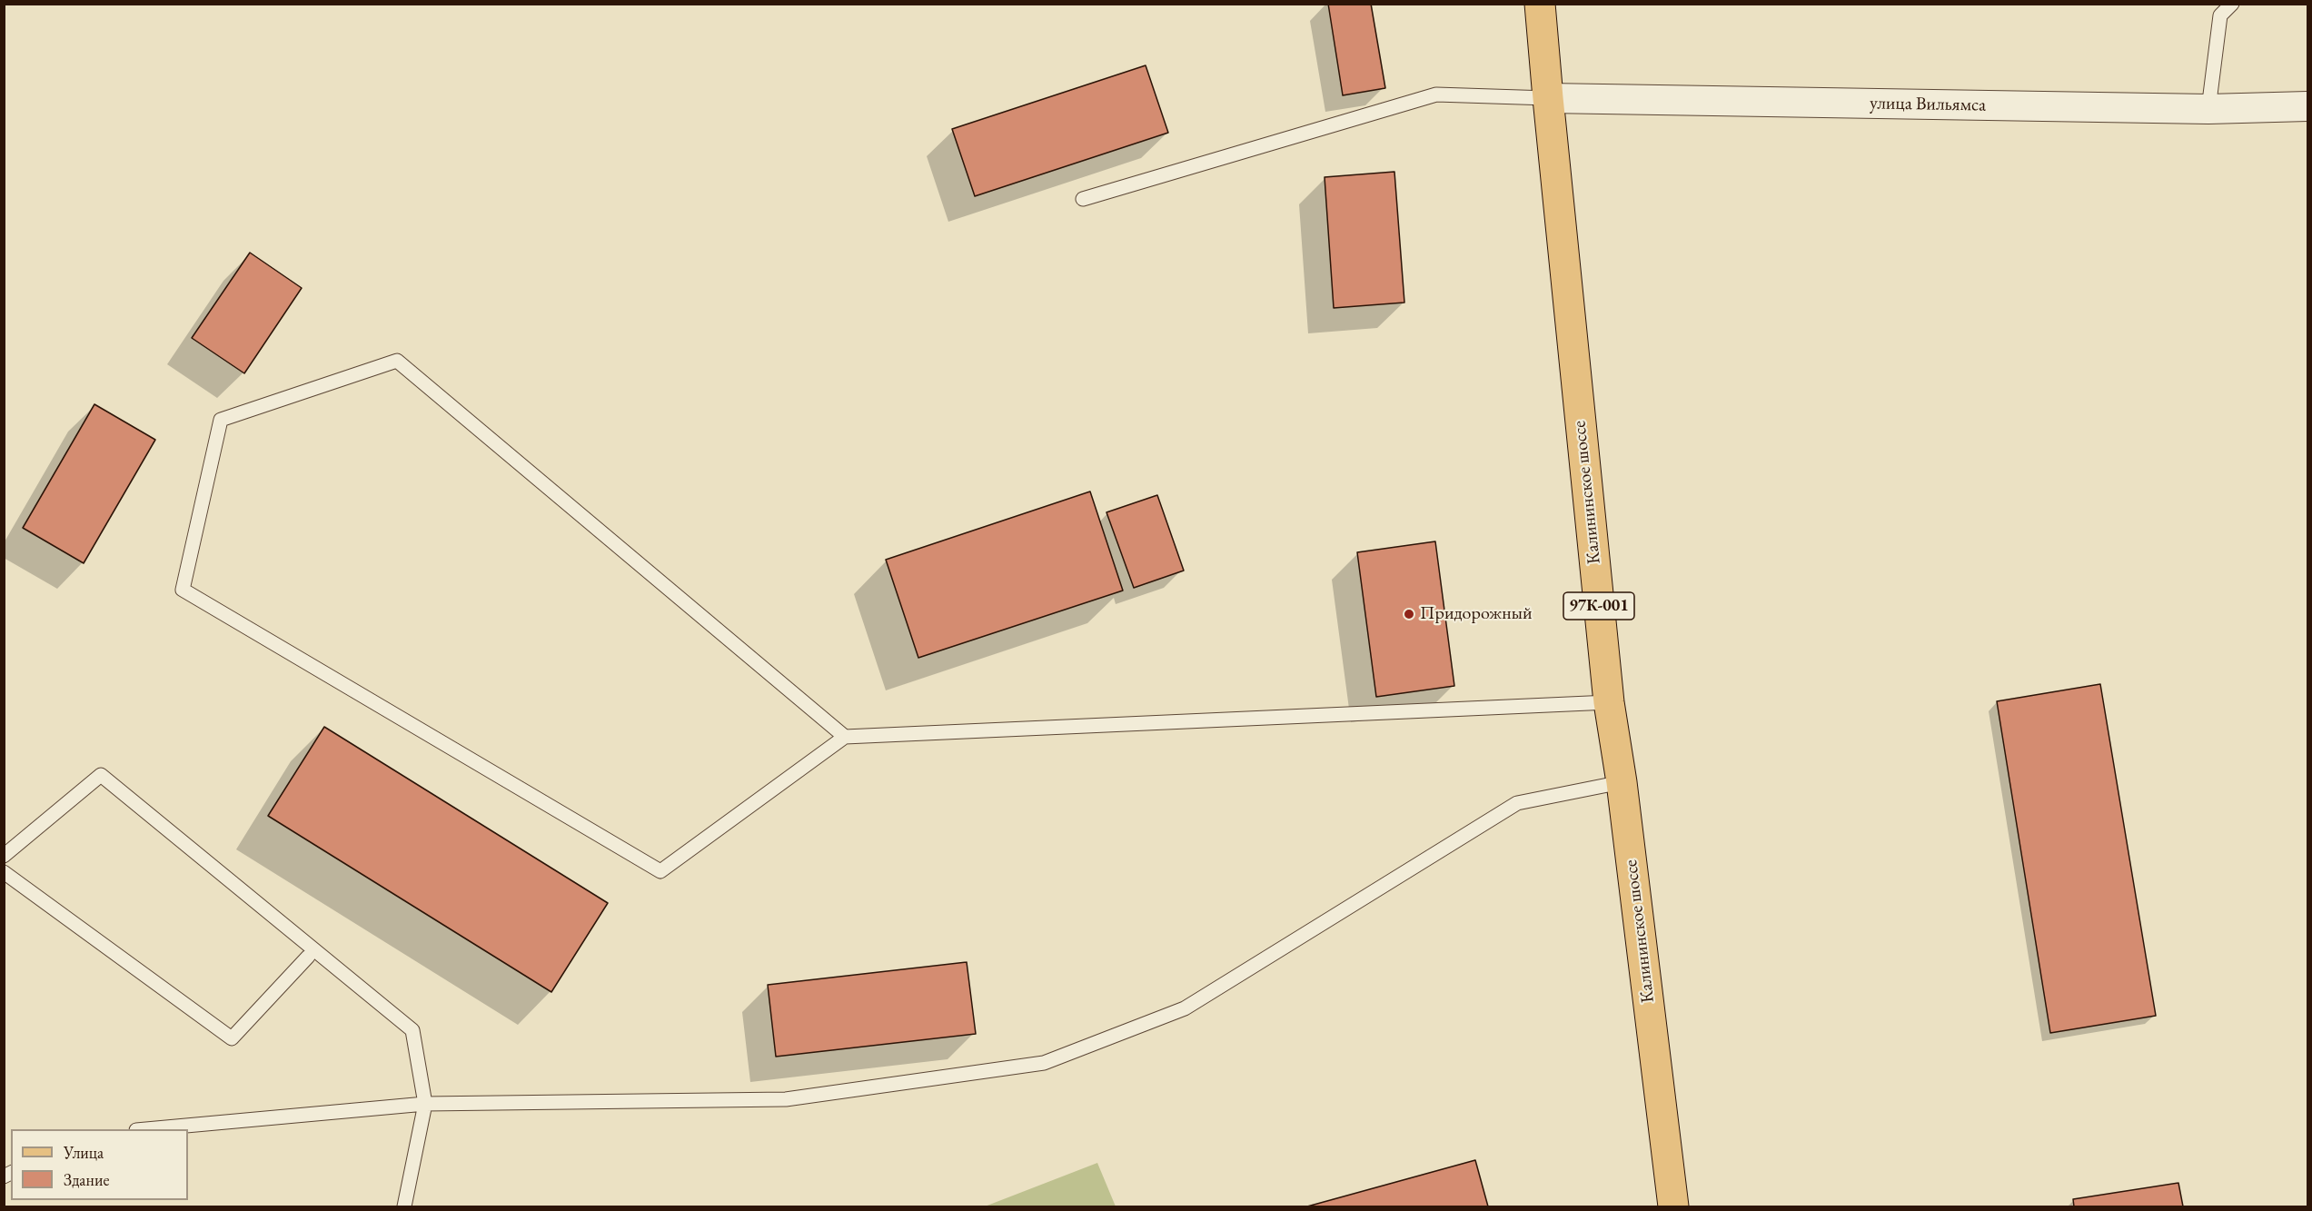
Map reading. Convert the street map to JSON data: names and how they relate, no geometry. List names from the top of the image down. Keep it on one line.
{"streets":{"main road":["Калининское шоссе","97К-001"],"street":["улица Вильямса"]},"crossings":[["улица Вильямса","Калининское шоссе"]],"places":["Придорожный"],"legend":["Улица","Здание"]}
